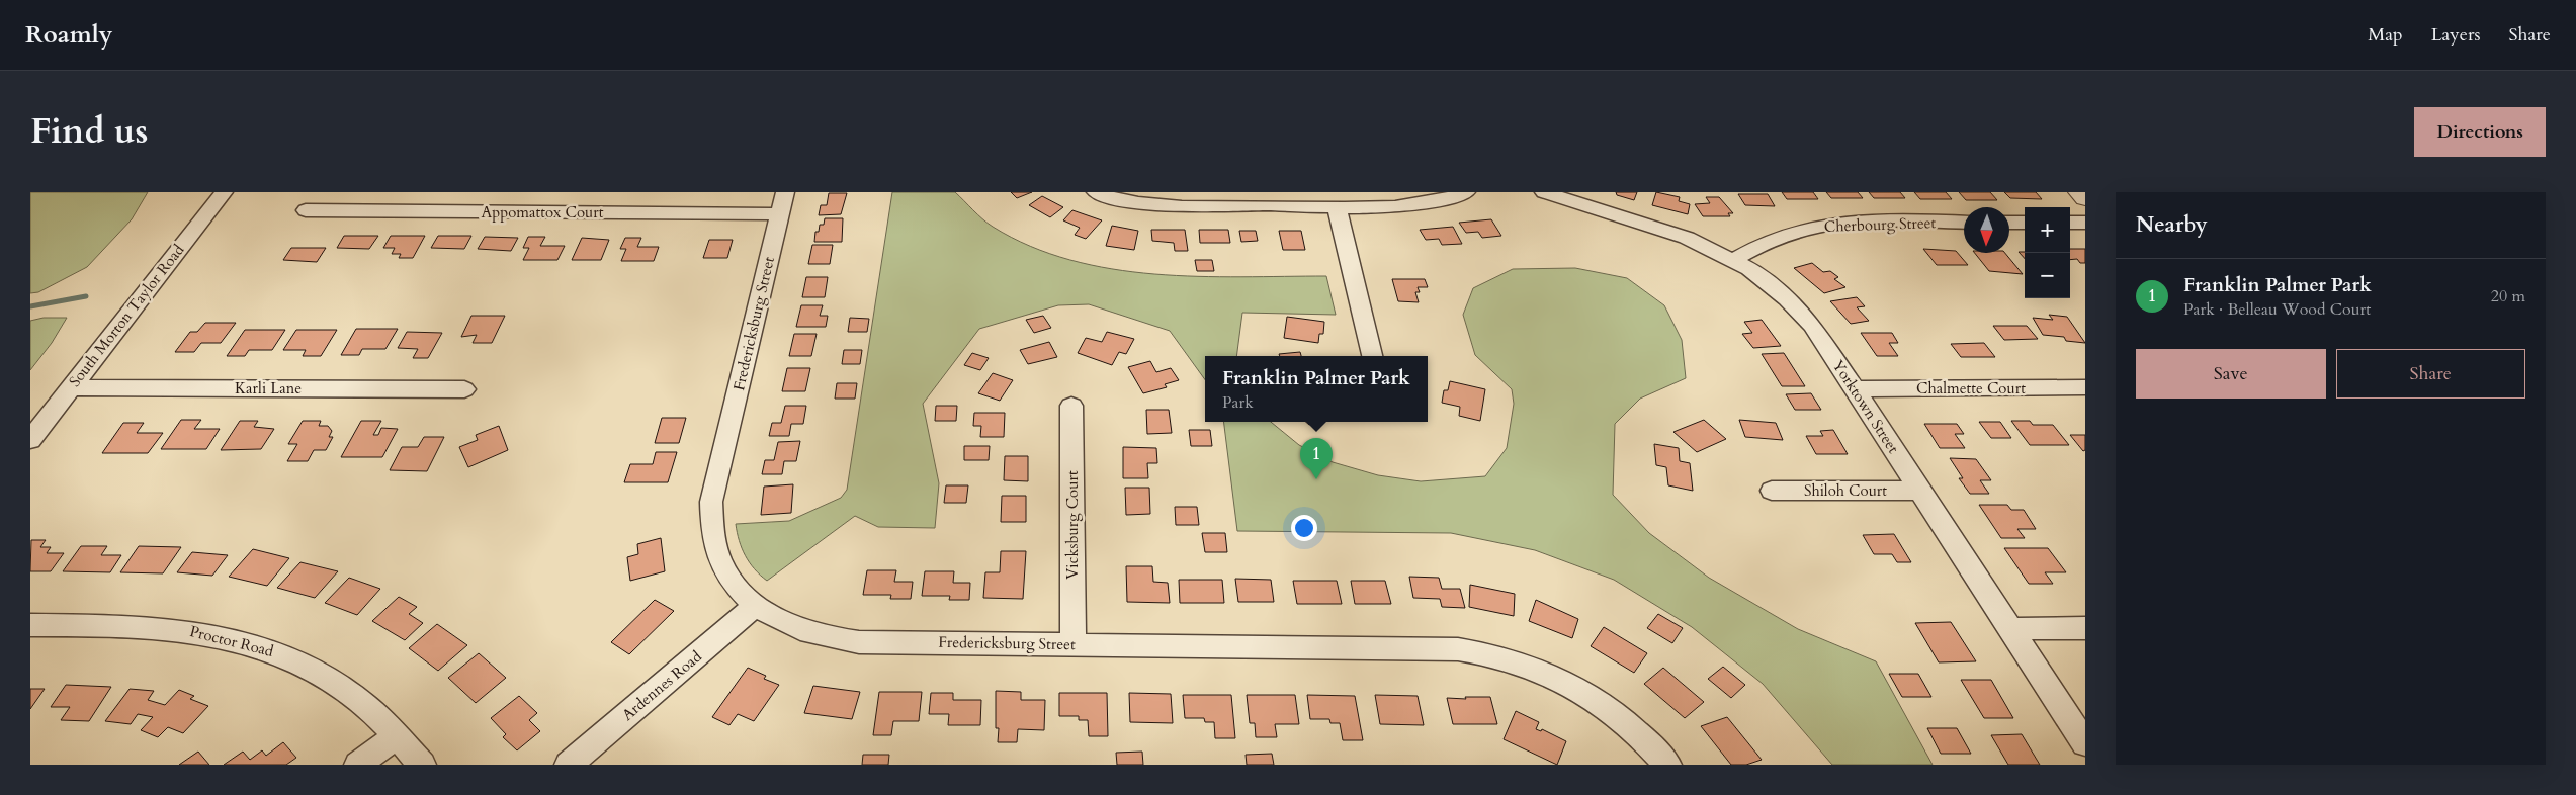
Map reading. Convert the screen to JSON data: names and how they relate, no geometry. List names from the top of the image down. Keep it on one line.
{"streets":{"street":["Appomattox Court","Cherbourg Street","South Morton Taylor Road","Fredericksburg Street","Karli Lane","Chalmette Court","Yorktown Street","Shiloh Court","Vicksburg Court","Proctor Road","Ardennes Road"]},"crossings":[["Appomattox Court","Fredericksburg Street"],["Cherbourg Street","Yorktown Street"],["South Morton Taylor Road","Karli Lane"],["Fredericksburg Street","Vicksburg Court"],["Fredericksburg Street","Ardennes Road"],["Chalmette Court","Yorktown Street"],["Yorktown Street","Shiloh Court"]],"north":"bottom","page":{"header":"Roamly","nav":["Map","Layers","Share"],"title":"Find us","buttons":["Directions",["Save","Share"]],"heading":"Nearby","map_buttons":["+","−"],"list":[{"mark":"1","name":"Franklin Palmer Park","note":"Park · Belleau Wood Court","value":"20 m"}],"popup":["Franklin Palmer Park","Park"],"pins":"1"}}
